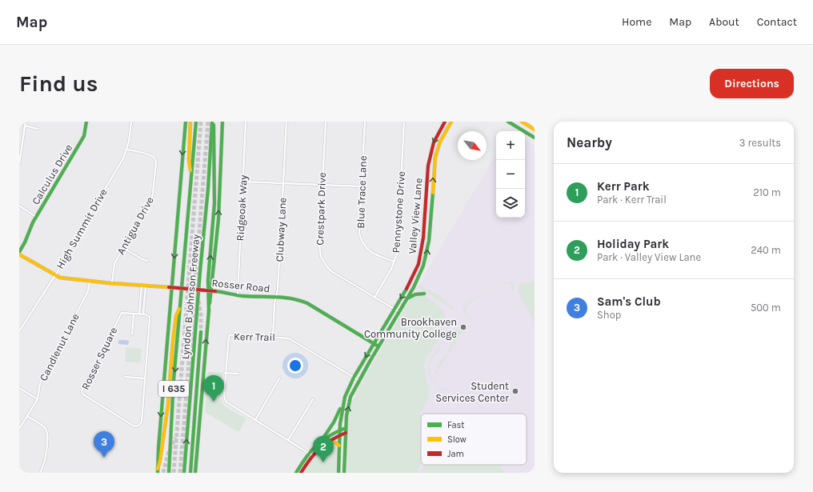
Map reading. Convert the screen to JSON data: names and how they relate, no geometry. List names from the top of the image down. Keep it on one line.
{"streets":{"main road":["Calculus Drive","Valley View Lane","Rosser Road","Lyndon B Johnson Freeway","I 635"],"street":["Blue Trace Lane","Ridgeoak Way","Crestpark Drive","Pennystone Drive","Antigua Drive","High Summit Drive","Clubway Lane","Kerr Trail","Candlenut Lane","Rosser Square"]},"crossings":[["Calculus Drive","Rosser Road"],["Blue Trace Lane","Pennystone Drive"],["Ridgeoak Way","Rosser Road"],["Crestpark Drive","Pennystone Drive"],["Crestpark Drive","Valley View Lane"],["Valley View Lane","Rosser Road"],["Valley View Lane","Kerr Trail"],["Antigua Drive","High Summit Drive"],["Antigua Drive","Rosser Road"],["High Summit Drive","Rosser Road"],["Clubway Lane","Rosser Road"],["Clubway Lane","Kerr Trail"],["Rosser Road","Candlenut Lane"]],"places":["Brookhaven Community College","Student Services Center"],"legend":["Fast","Slow","Jam"],"north":"bottom right","page":{"header":"Map","nav":["Home","Map","About","Contact"],"buttons":"Directions","title":"Find us","heading":["Nearby","3 results"],"map_buttons":["+","−"],"list":[{"mark":"1","name":"Kerr Park","note":"Park · Kerr Trail","value":"210 m"},{"mark":"2","name":"Holiday Park","note":"Park · Valley View Lane","value":"240 m"},{"mark":"3","name":"Sam's Club","note":"Shop","value":"500 m"}],"pins":["1","3","2"]}}
